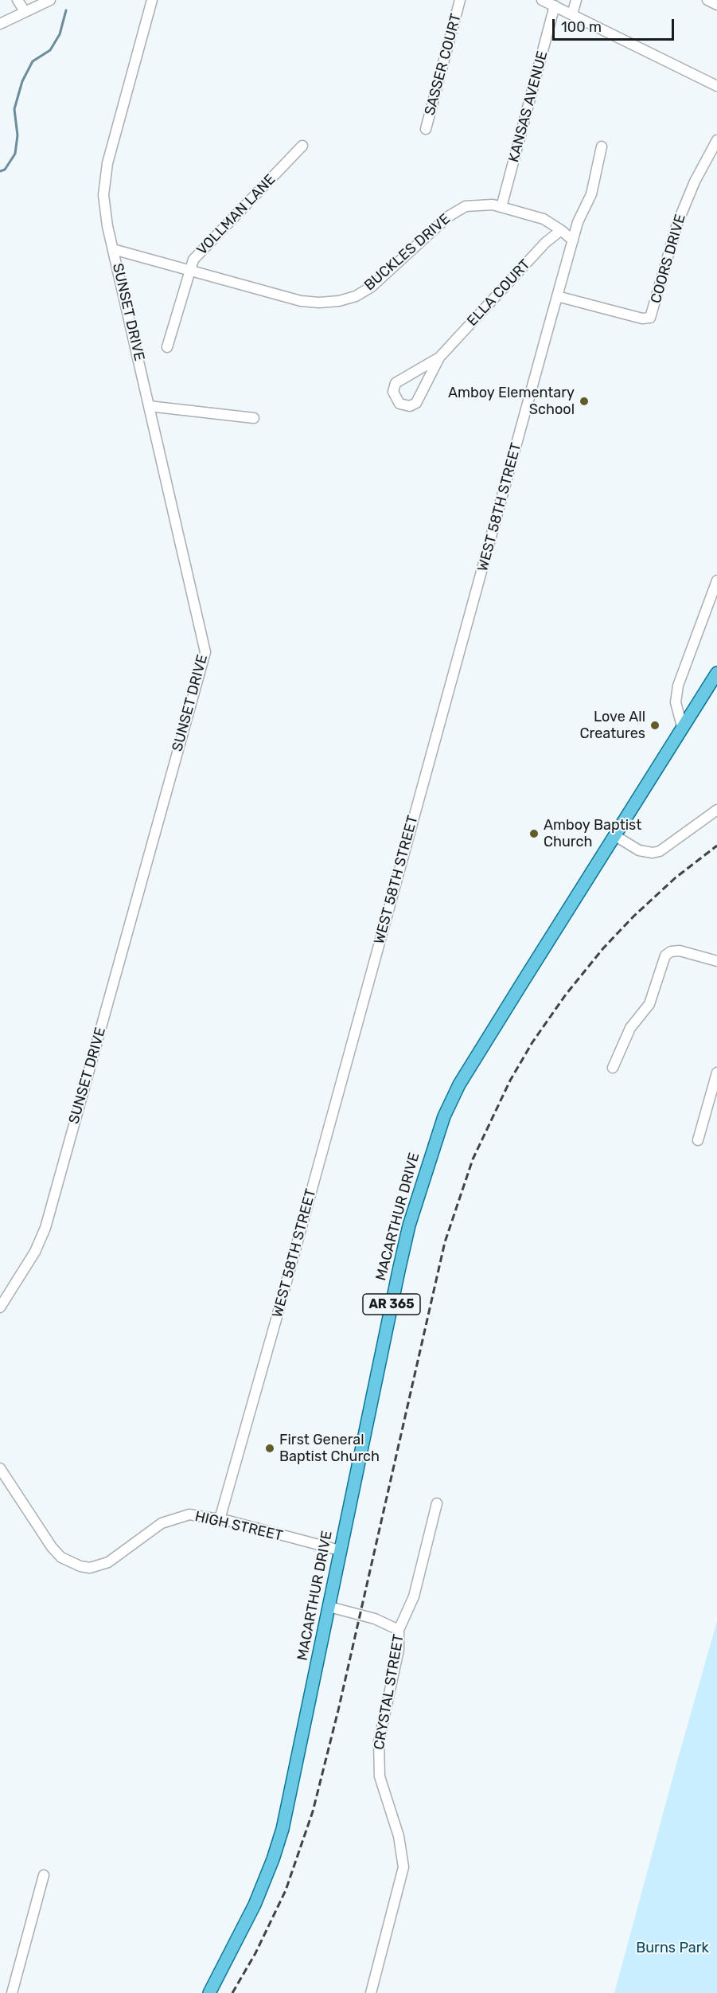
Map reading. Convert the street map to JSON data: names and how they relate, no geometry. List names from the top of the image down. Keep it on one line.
{"streets":{"main road":["MACARTHUR DRIVE","AR 365"],"street":["SASSER COURT","KANSAS AVENUE","VOLLMAN LANE","BUCKLES DRIVE","COORS DRIVE","ELLA COURT","SUNSET DRIVE","WEST 58TH STREET","HIGH STREET","CRYSTAL STREET"]},"crossings":[["KANSAS AVENUE","BUCKLES DRIVE"],["VOLLMAN LANE","BUCKLES DRIVE"],["BUCKLES DRIVE","ELLA COURT"],["BUCKLES DRIVE","SUNSET DRIVE"],["COORS DRIVE","WEST 58TH STREET"],["WEST 58TH STREET","HIGH STREET"],["MACARTHUR DRIVE","HIGH STREET"]],"parks":["Burns Park"],"places":["Amboy Elementary School","Love All Creatures","Amboy Baptist Church","First General Baptist Church"],"scale_bar":"100 m"}
